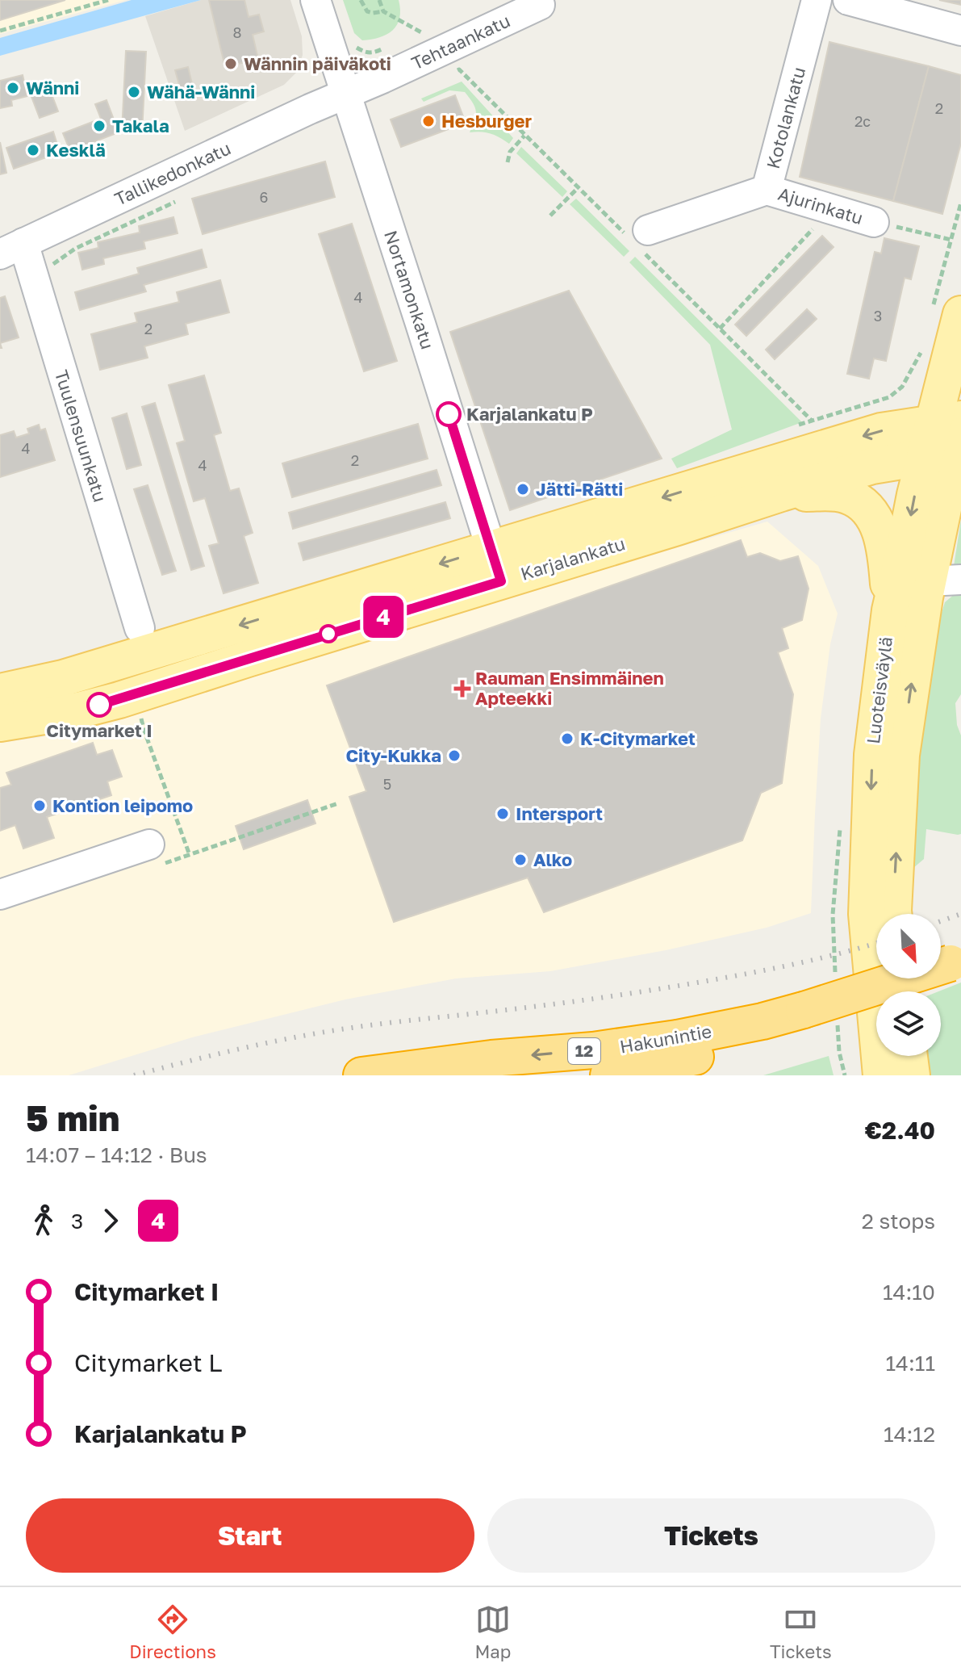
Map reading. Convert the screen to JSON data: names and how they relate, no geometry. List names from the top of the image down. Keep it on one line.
{"streets":{"highway":["Hakunintie","12"],"main road":["Karjalankatu","Luoteisväylä"],"street":["Tehtaankatu","Kotolankatu","Tallikedonkatu","Ajurinkatu","Nortamonkatu","Tuulensuunkatu"]},"crossings":[["Tehtaankatu","Tallikedonkatu"],["Tehtaankatu","Nortamonkatu"],["Kotolankatu","Ajurinkatu"],["Tallikedonkatu","Nortamonkatu"],["Tallikedonkatu","Tuulensuunkatu"],["Nortamonkatu","Karjalankatu"],["Karjalankatu","Luoteisväylä"]],"places":{"other":["Wännin päiväkoti","Wänni","Wähä-Wänni","Hesburger","Takala","Kesklä","Karjalankatu P","Jätti-Rätti","Citymarket I","K-Citymarket","City-Kukka","Kontion leipomo","Intersport","Alko"],"health":["Rauman Ensimmäinen Apteekki"]},"lines":["bus line 4"],"house_numbers":["8","2","2c","6","4","3","2","4","2","4","5"],"north":"bottom right","page":{"on_map":"4","heading":["5 min","14:07 – 14:12 · Bus","€2.40"],"legs":["3","4","2 stops"],"list":[{"name":"Citymarket I","value":"14:10"},{"name":"Citymarket L","value":"14:11"},{"name":"Karjalankatu P","value":"14:12"}],"buttons":["Start","Tickets"],"tabs":["Directions","Map","Tickets"]}}
